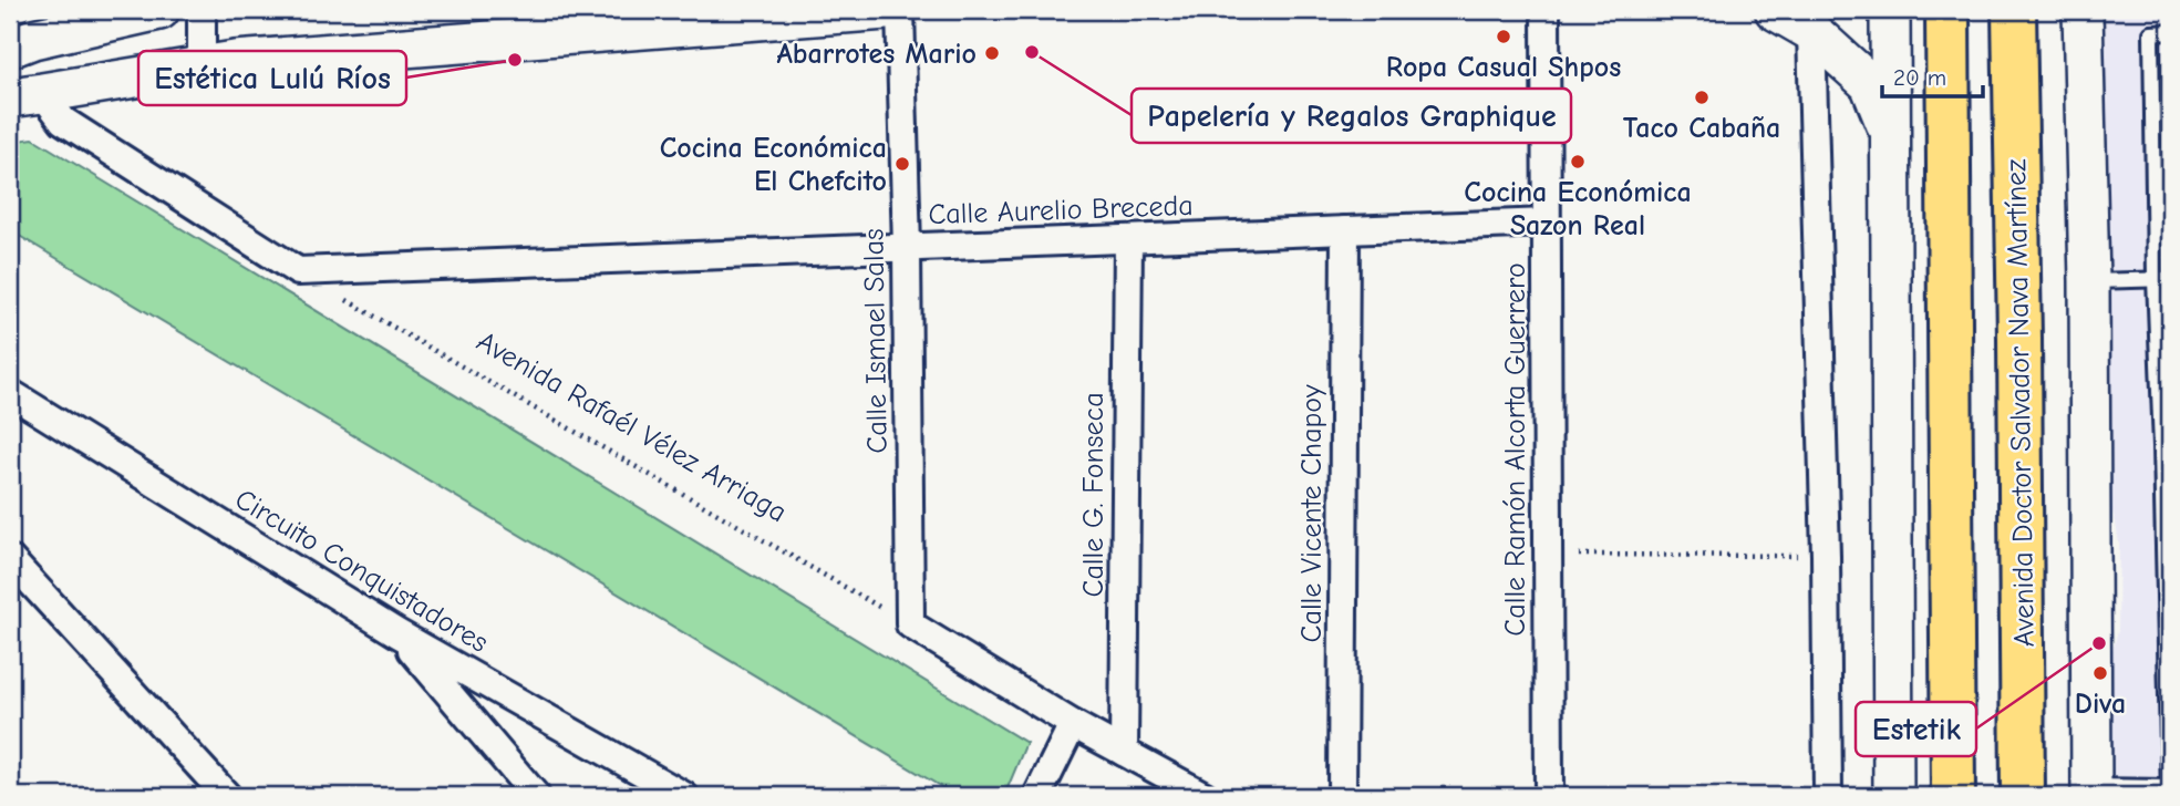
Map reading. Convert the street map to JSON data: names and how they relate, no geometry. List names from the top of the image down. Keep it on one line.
{"streets":{"highway":["Avenida Doctor Salvador Nava Martínez"],"street":["Calle Aurelio Breceda","Calle Ismael Salas","Calle Ramón Alcorta Guerrero","Calle G. Fonseca","Calle Vicente Chapoy","Circuito Conquistadores"],"path":["Avenida Rafaél Vélez Arriaga"]},"crossings":[["Calle Aurelio Breceda","Calle Ismael Salas"],["Calle Aurelio Breceda","Avenida Rafaél Vélez Arriaga"],["Calle Aurelio Breceda","Calle Ramón Alcorta Guerrero"],["Calle Aurelio Breceda","Calle G. Fonseca"],["Calle Aurelio Breceda","Calle Vicente Chapoy"],["Calle Ismael Salas","Avenida Rafaél Vélez Arriaga"]],"places":["Ropa Casual Shpos","Papelería y Regalos Graphique","Abarrotes Mario","Estética Lulú Ríos","Taco Cabaña","Cocina Económica Sazon Real","Cocina Económica El Chefcito","Estetik","Diva"],"scale_bar":"20 m"}
